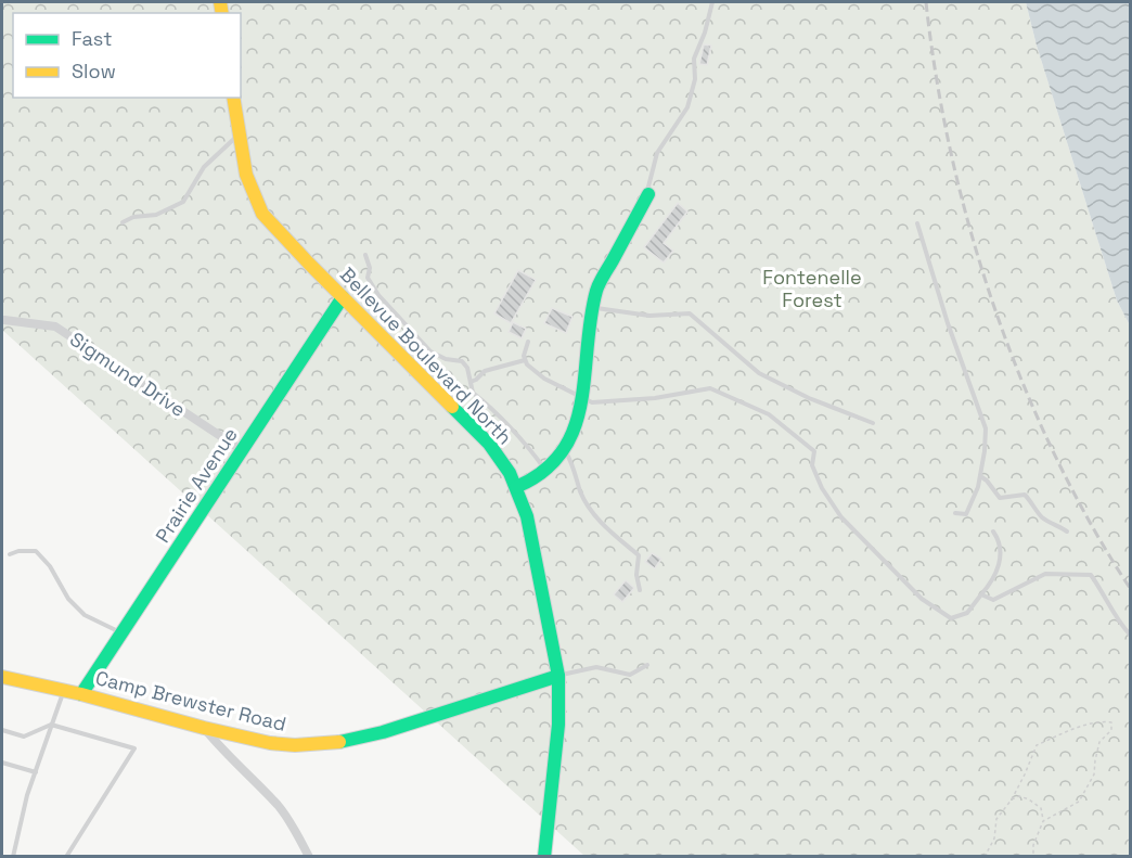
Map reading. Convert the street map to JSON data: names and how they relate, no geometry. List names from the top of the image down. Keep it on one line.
{"streets":{"street":["Bellevue Boulevard North","Sigmund Drive","Prairie Avenue","Camp Brewster Road"]},"crossings":[["Bellevue Boulevard North","Prairie Avenue"],["Bellevue Boulevard North","Camp Brewster Road"],["Sigmund Drive","Prairie Avenue"],["Prairie Avenue","Camp Brewster Road"]],"parks":["Fontenelle Forest"],"legend":["Fast","Slow"]}
